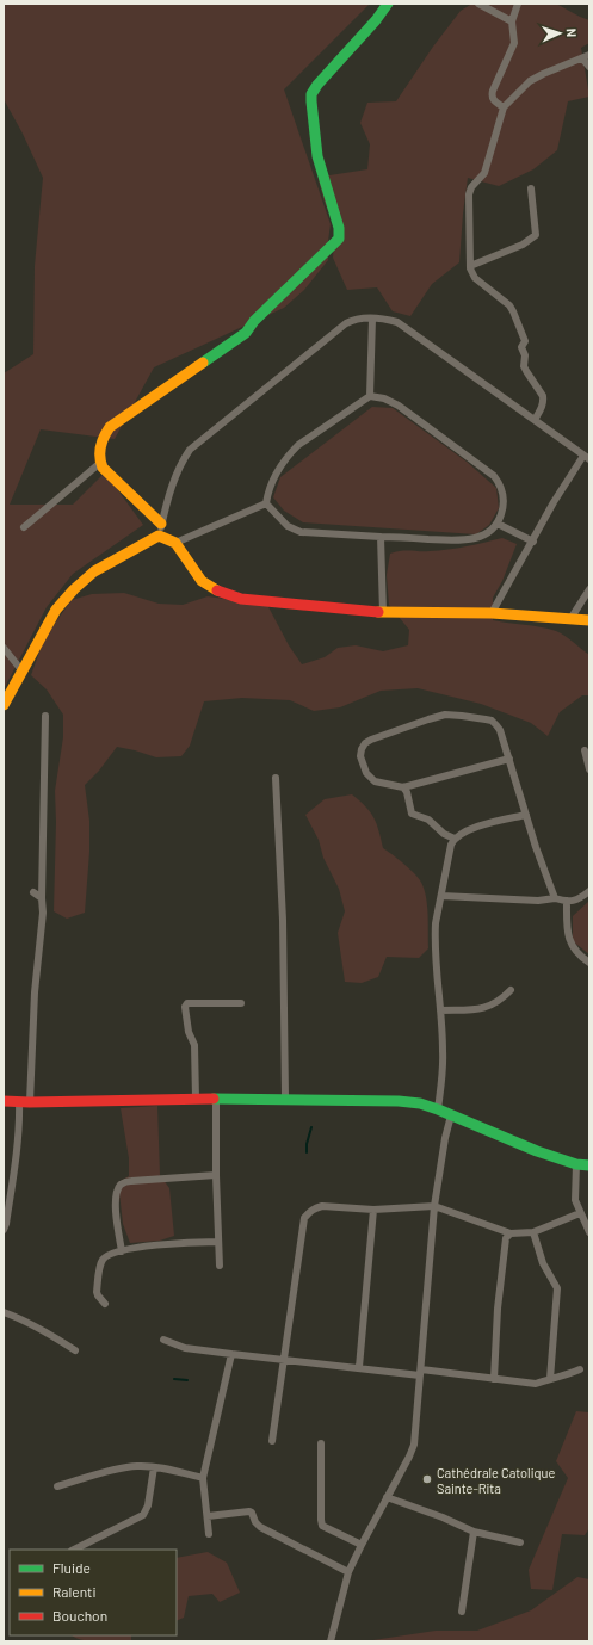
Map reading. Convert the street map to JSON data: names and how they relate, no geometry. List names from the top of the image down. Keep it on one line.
{"places":["Cathédrale Catolique Sainte-Rita"],"legend":["Fluide","Ralenti","Bouchon"],"north":"right"}
